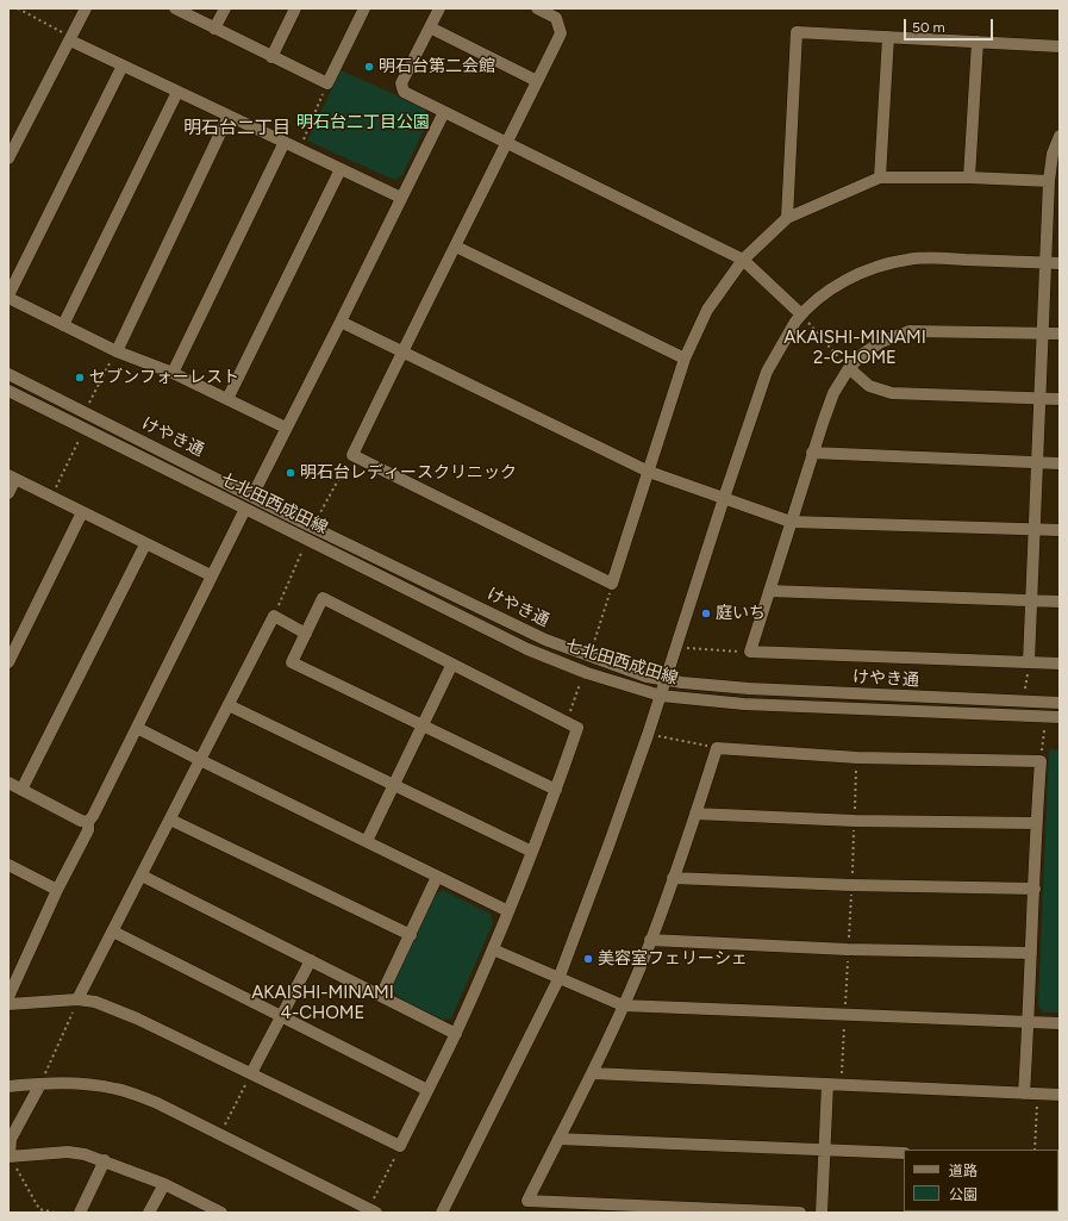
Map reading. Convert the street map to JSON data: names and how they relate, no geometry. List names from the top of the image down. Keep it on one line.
{"streets":{"street":["けやき通","七北田西成田線"]},"districts":["明石台二丁目","AKAISHI-MINAMI 2-CHOME","AKAISHI-MINAMI 4-CHOME"],"parks":["明石台二丁目公園"],"places":["明石台第二会館","セブンフォーレスト","明石台レディースクリニック","庭いち","美容室フェリーシェ"],"legend":["道路","公園"],"scale_bar":"50 m"}
